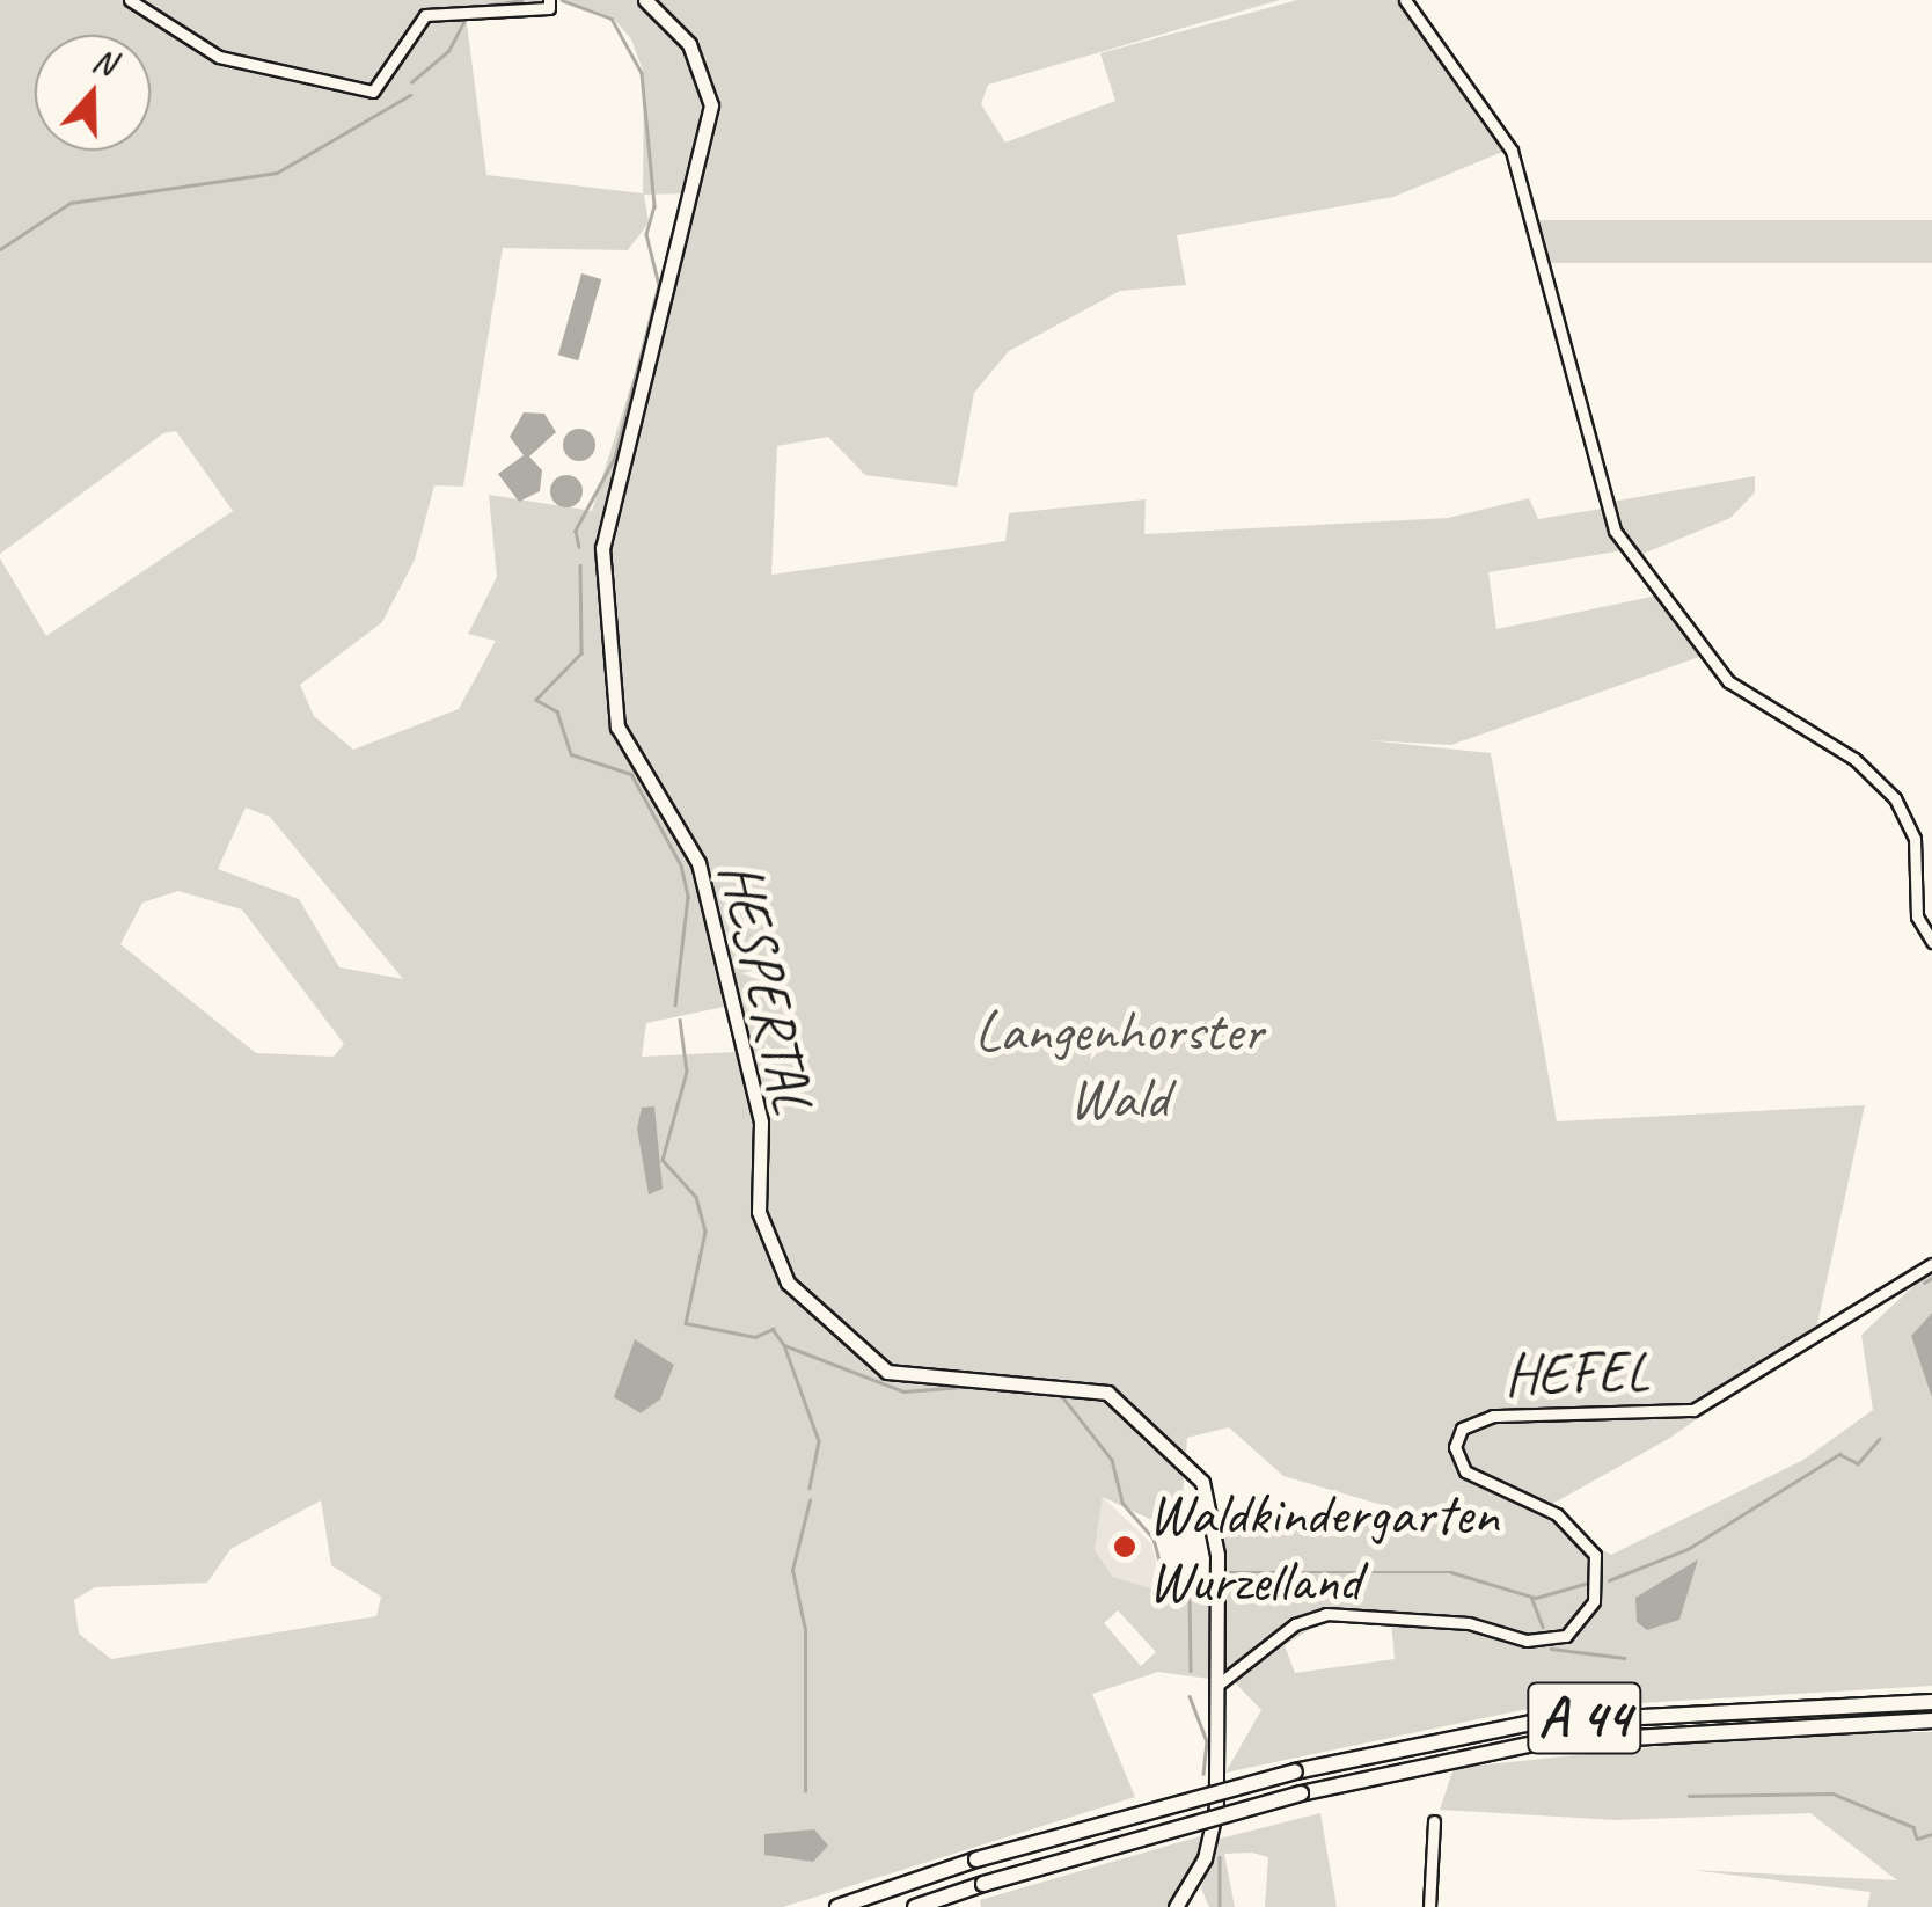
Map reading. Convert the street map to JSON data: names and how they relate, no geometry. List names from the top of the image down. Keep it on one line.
{"streets":{"highway":["A 44"],"main road":["HESPERTAL"],"street":["HEFEL"]},"crossings":[["HESPERTAL","HEFEL"]],"parks":["Langenhorster Wald"],"places":["Waldkindergarten Wurzelland"],"north":"top"}
